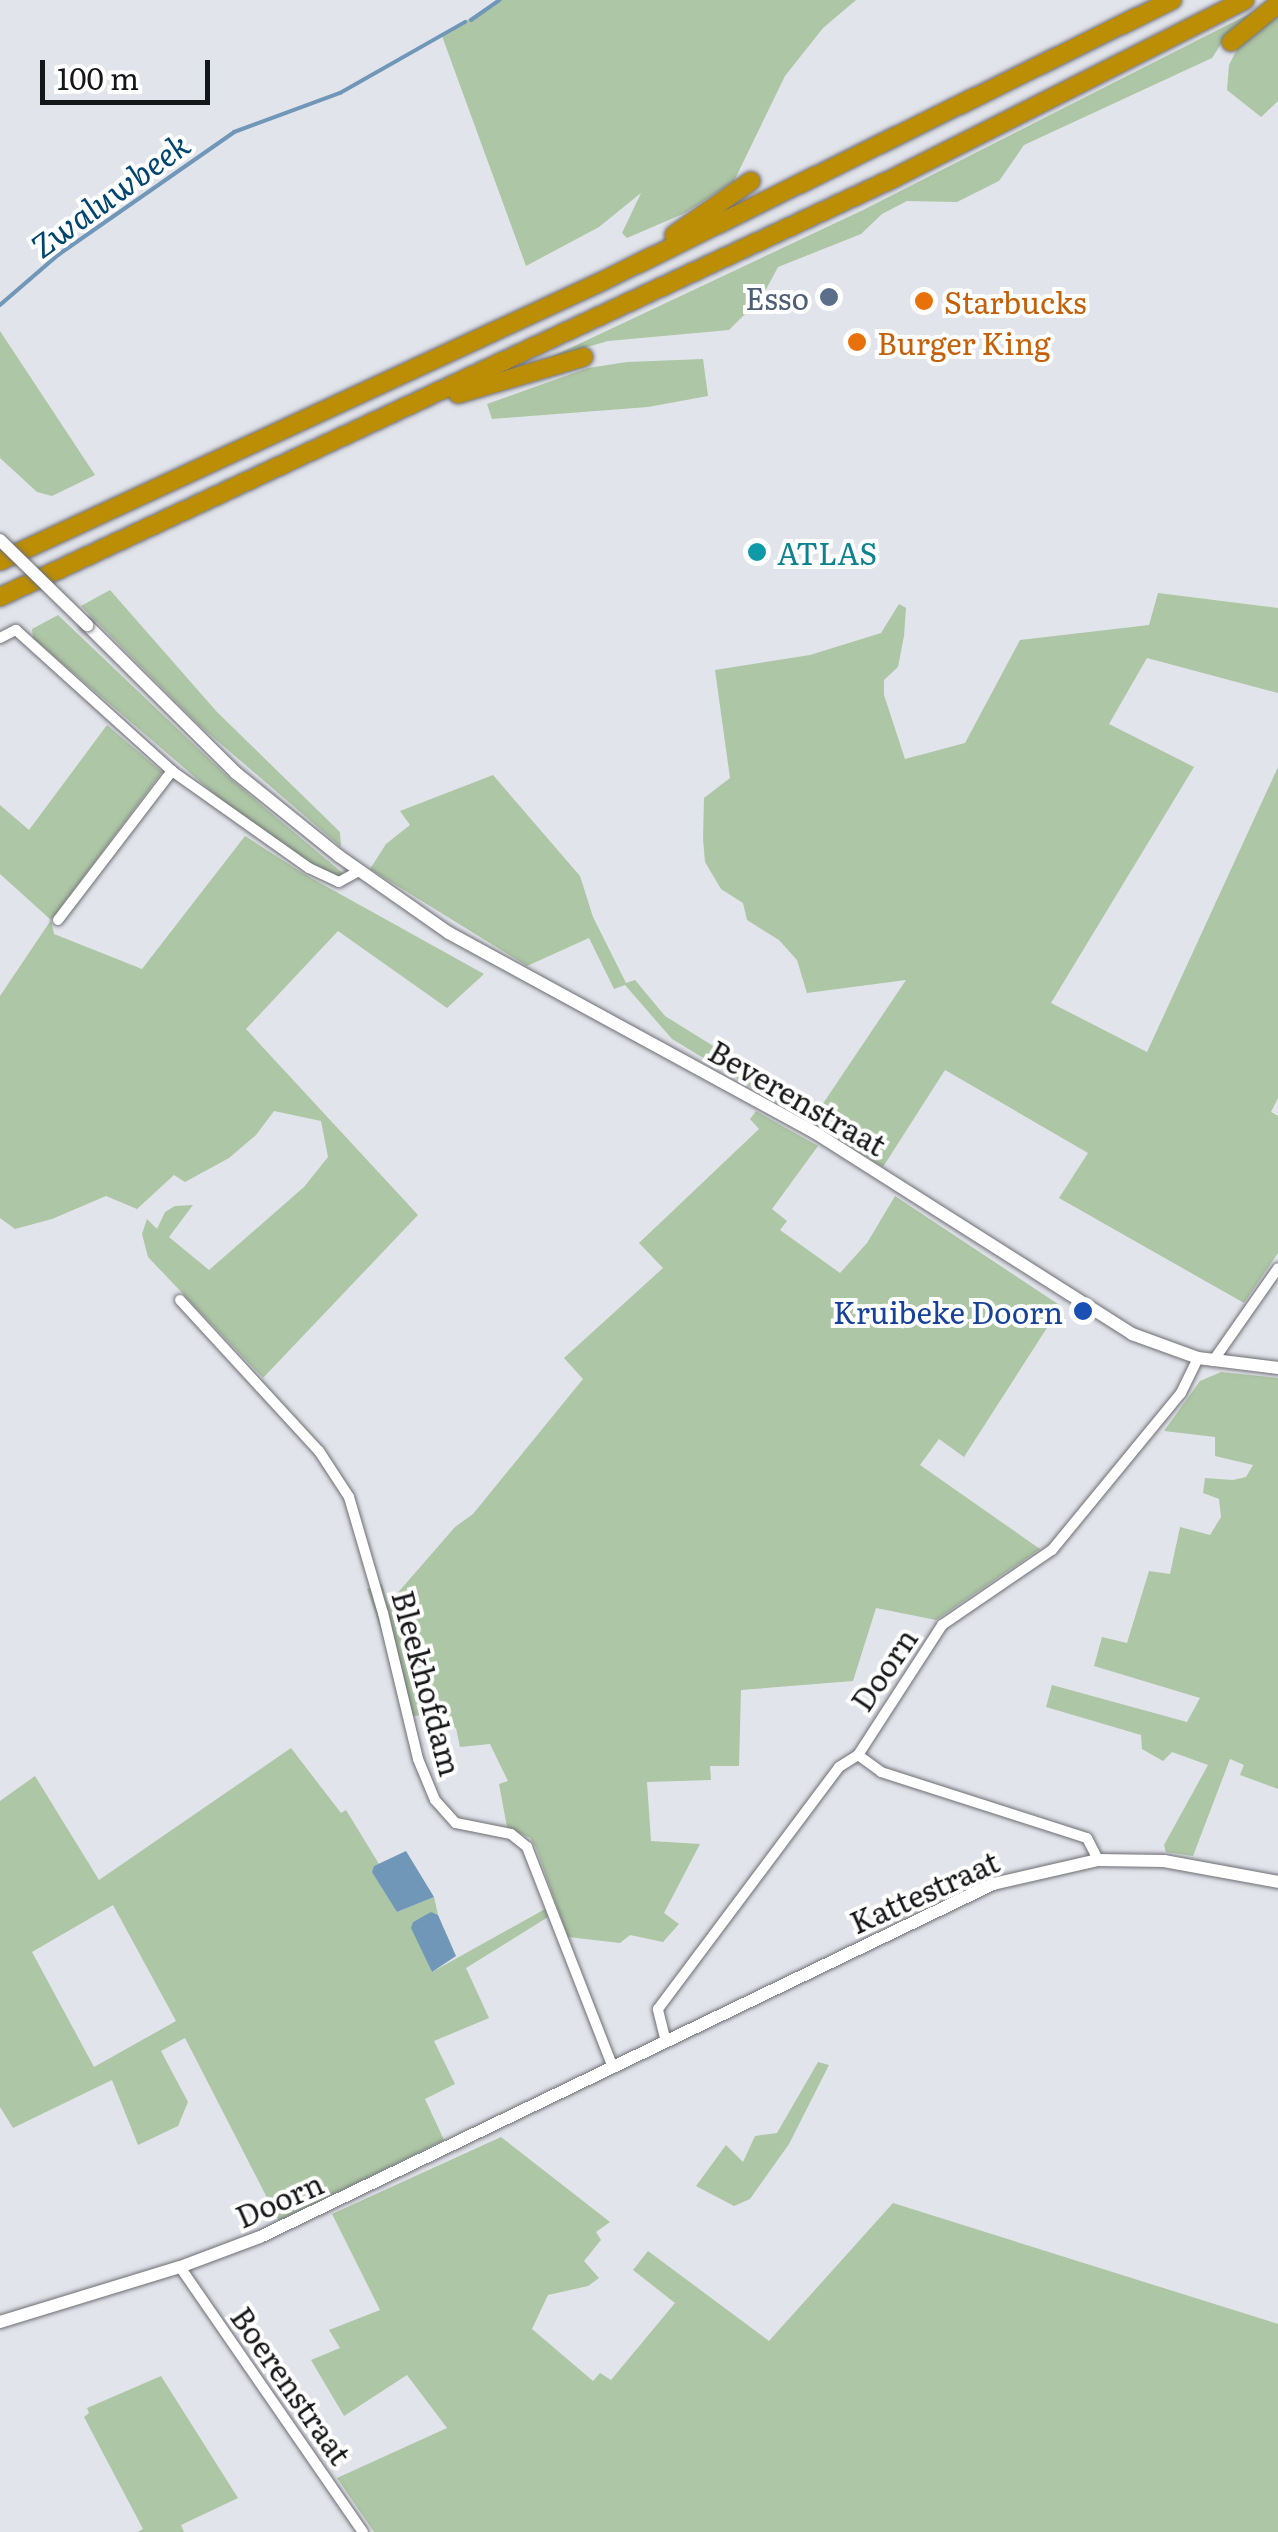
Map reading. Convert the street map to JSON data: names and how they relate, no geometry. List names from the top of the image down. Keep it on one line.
{"streets":{"street":["Beverenstraat","Doorn","Bleekhofdam","Kattestraat","Boerenstraat"]},"crossings":[["Beverenstraat","Doorn"],["Doorn","Bleekhofdam"],["Doorn","Kattestraat"],["Doorn","Boerenstraat"],["Bleekhofdam","Kattestraat"]],"water":["Zwaluwbeek"],"places":["Esso","Starbucks","Burger King","ATLAS","Kruibeke Doorn"],"scale_bar":"100 m"}
